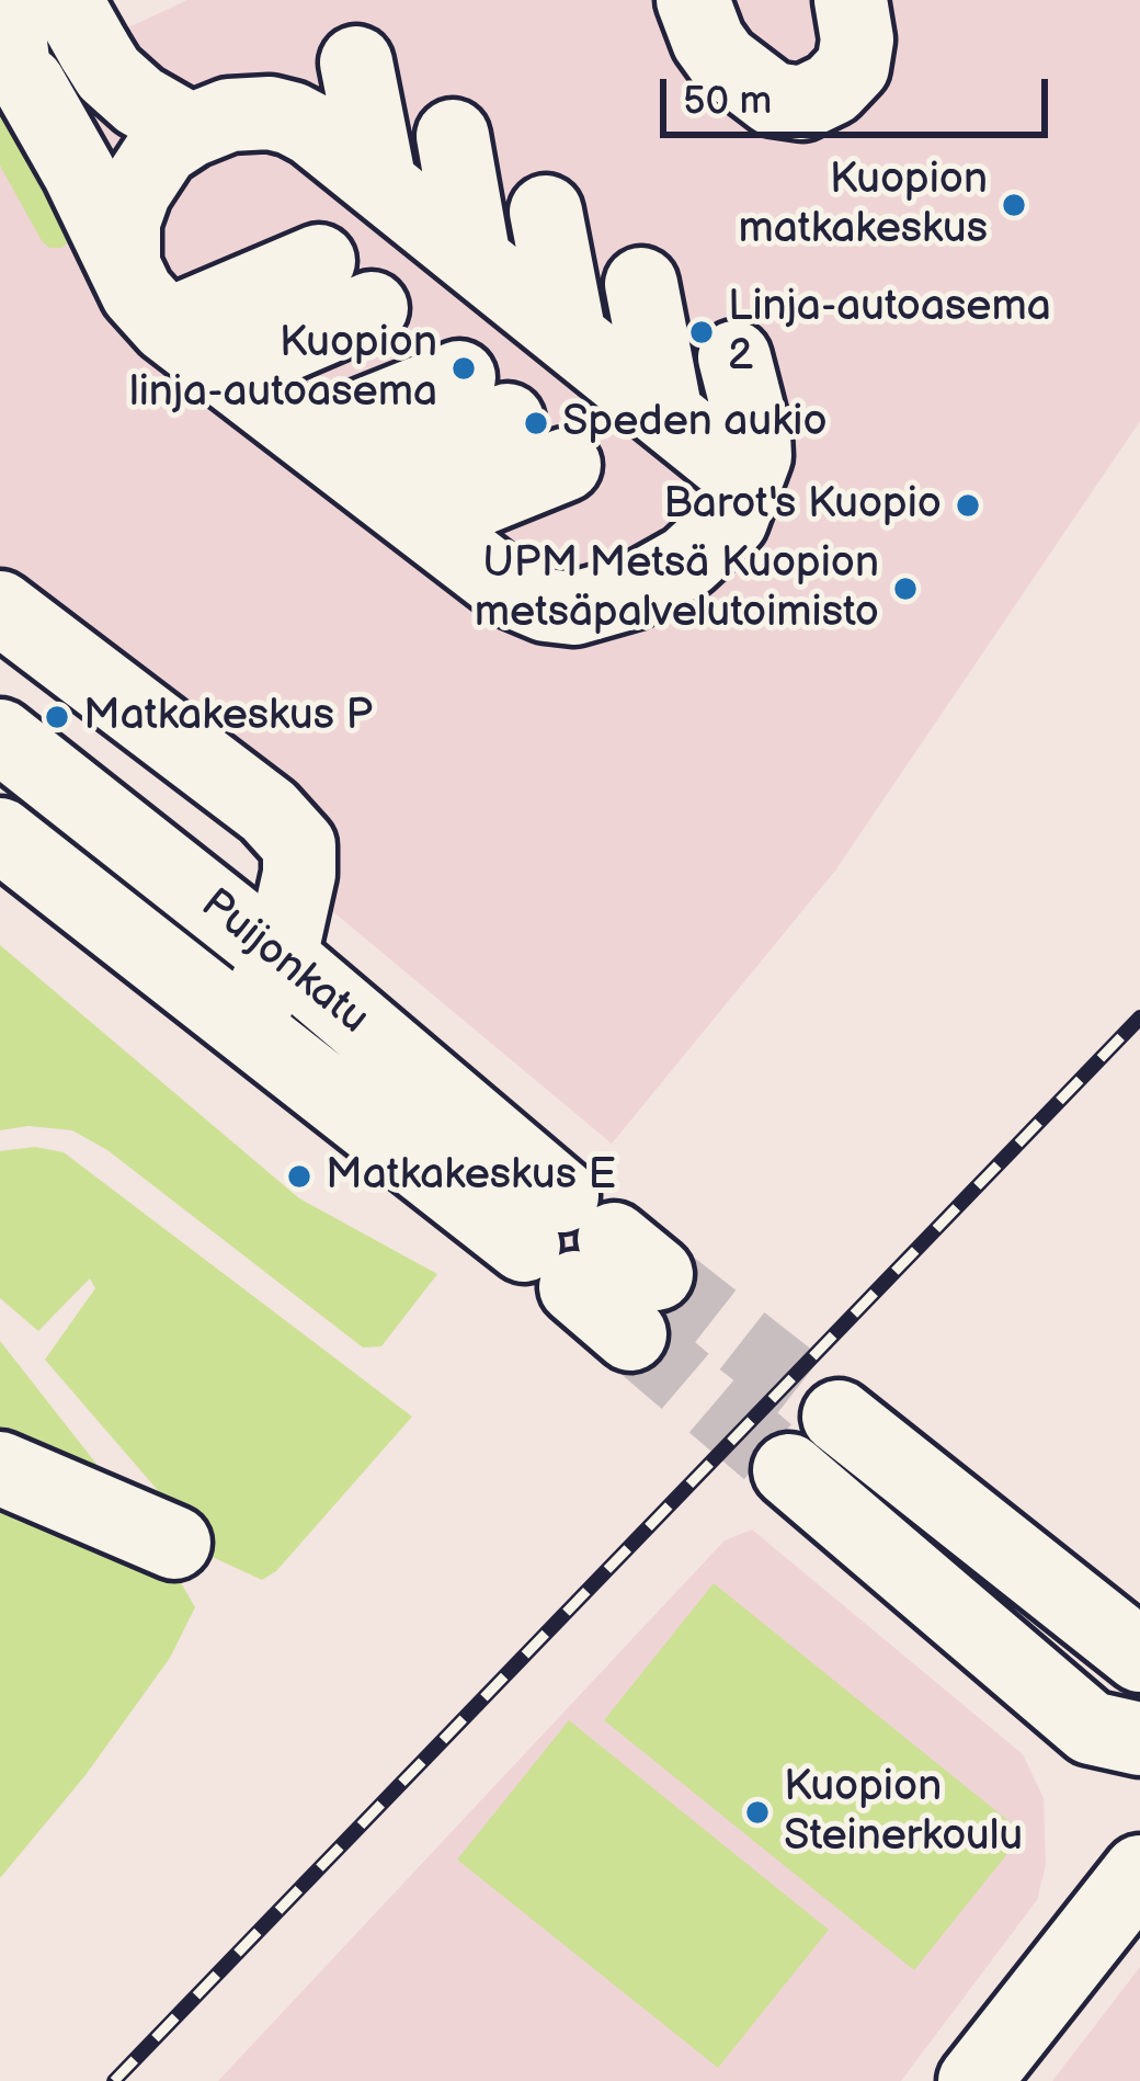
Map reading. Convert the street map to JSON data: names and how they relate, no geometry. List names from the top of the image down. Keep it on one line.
{"streets":{"main road":["Puijonkatu"]},"places":["Kuopion matkakeskus","Linja-autoasema 2","Kuopion linja-autoasema","Speden aukio","Barot's Kuopio","UPM Metsä Kuopion metsäpalvelutoimisto","Matkakeskus P","Matkakeskus E","Kuopion Steinerkoulu"],"scale_bar":"50 m"}
